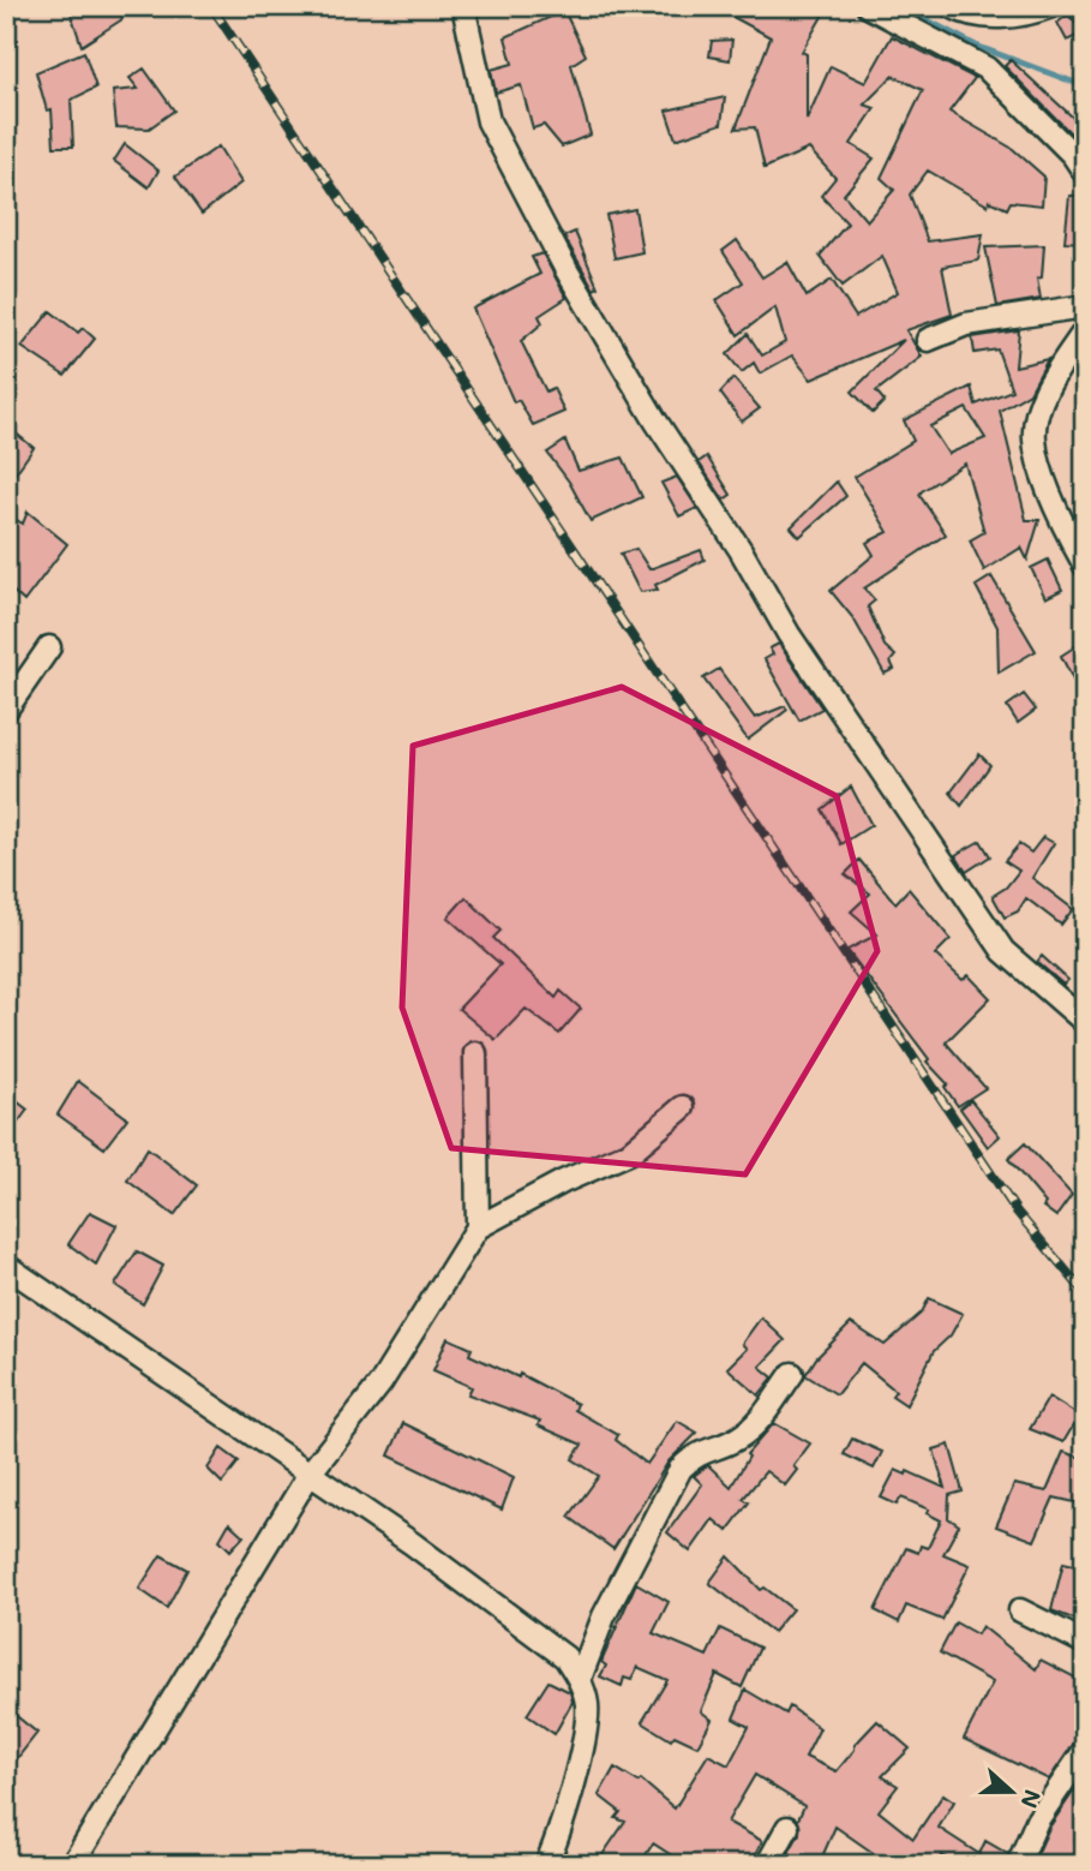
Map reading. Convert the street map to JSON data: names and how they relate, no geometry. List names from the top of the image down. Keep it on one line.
{"north":"right"}
